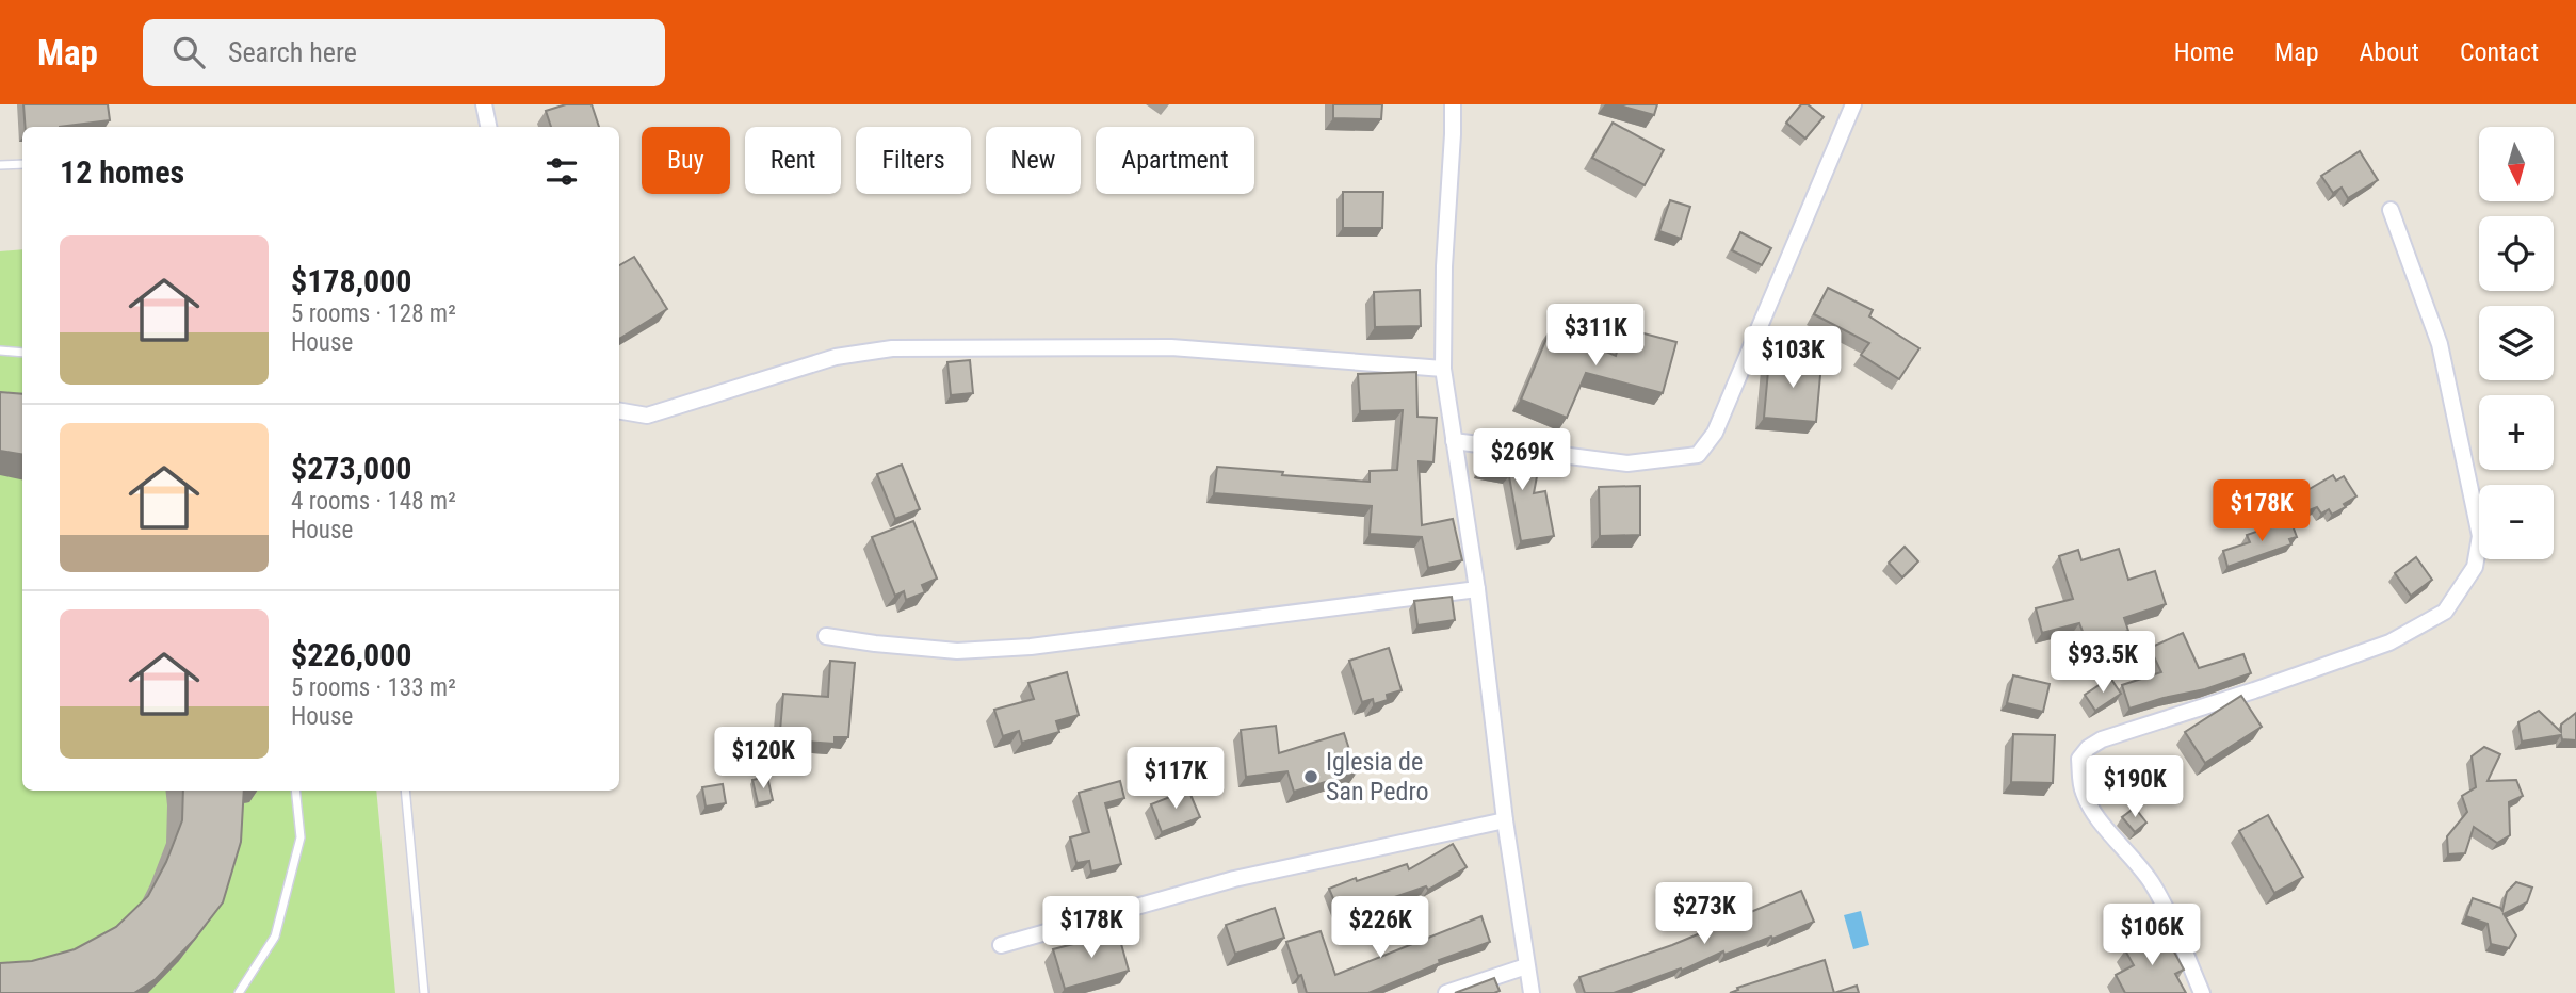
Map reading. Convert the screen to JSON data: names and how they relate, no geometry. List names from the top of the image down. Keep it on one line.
{"places":["Iglesia de San Pedro"],"north":"bottom","page":{"header":"Map","search":"Search here","nav":["Home","Map","About","Contact"],"map_buttons":["+","−"],"chip":["Buy","Rent","Filters","New","Apartment"],"heading":"12 homes","list":[{"name":"$178,000","note":"5 rooms · 128 m² · House"},{"name":"$273,000","note":"4 rooms · 148 m² · House"},{"name":"$226,000","note":"5 rooms · 133 m² · House"}],"price":["$311K","$103K","$269K","$178K","$93.5K","$120K","$117K","$190K","$273K","$178K","$226K","$106K"]}}
